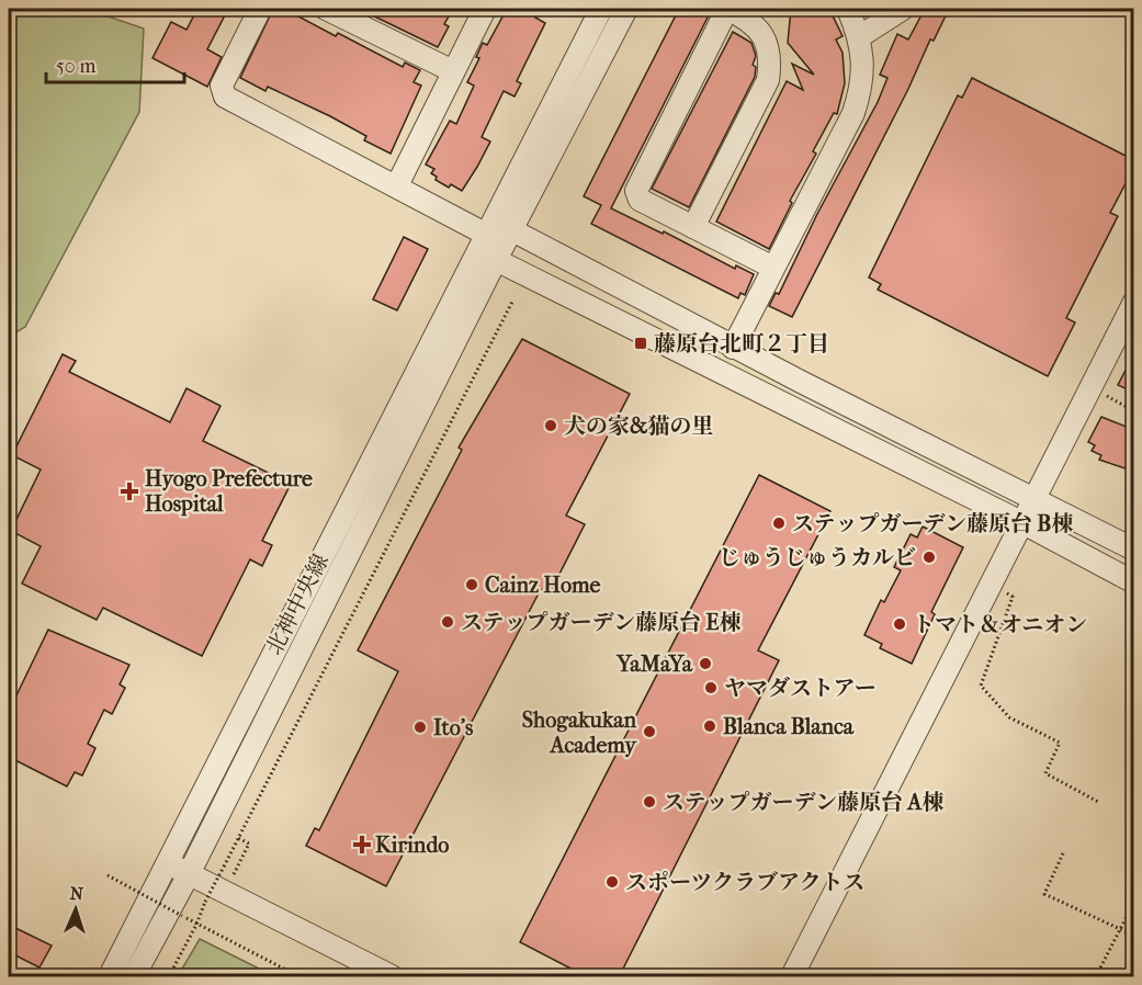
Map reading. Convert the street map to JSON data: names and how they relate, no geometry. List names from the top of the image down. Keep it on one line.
{"streets":{"street":["北神中央線"]},"places":{"transit":["藤原台北町２丁目"],"other":["犬の家&猫の里","ステップガーデン藤原台 B棟","じゅうじゅうカルビ","Cainz Home","ステップガーデン藤原台 E棟","トマト＆オニオン","YaMaYa","ヤマダストアー","Blanca Blanca","Ito's","Shogakukan Academy","ステップガーデン藤原台 A棟","スポーツクラブアクトス"],"health":["Hyogo Prefecture Hospital","Kirindo"]},"scale_bar":"50 m","north":"top"}
